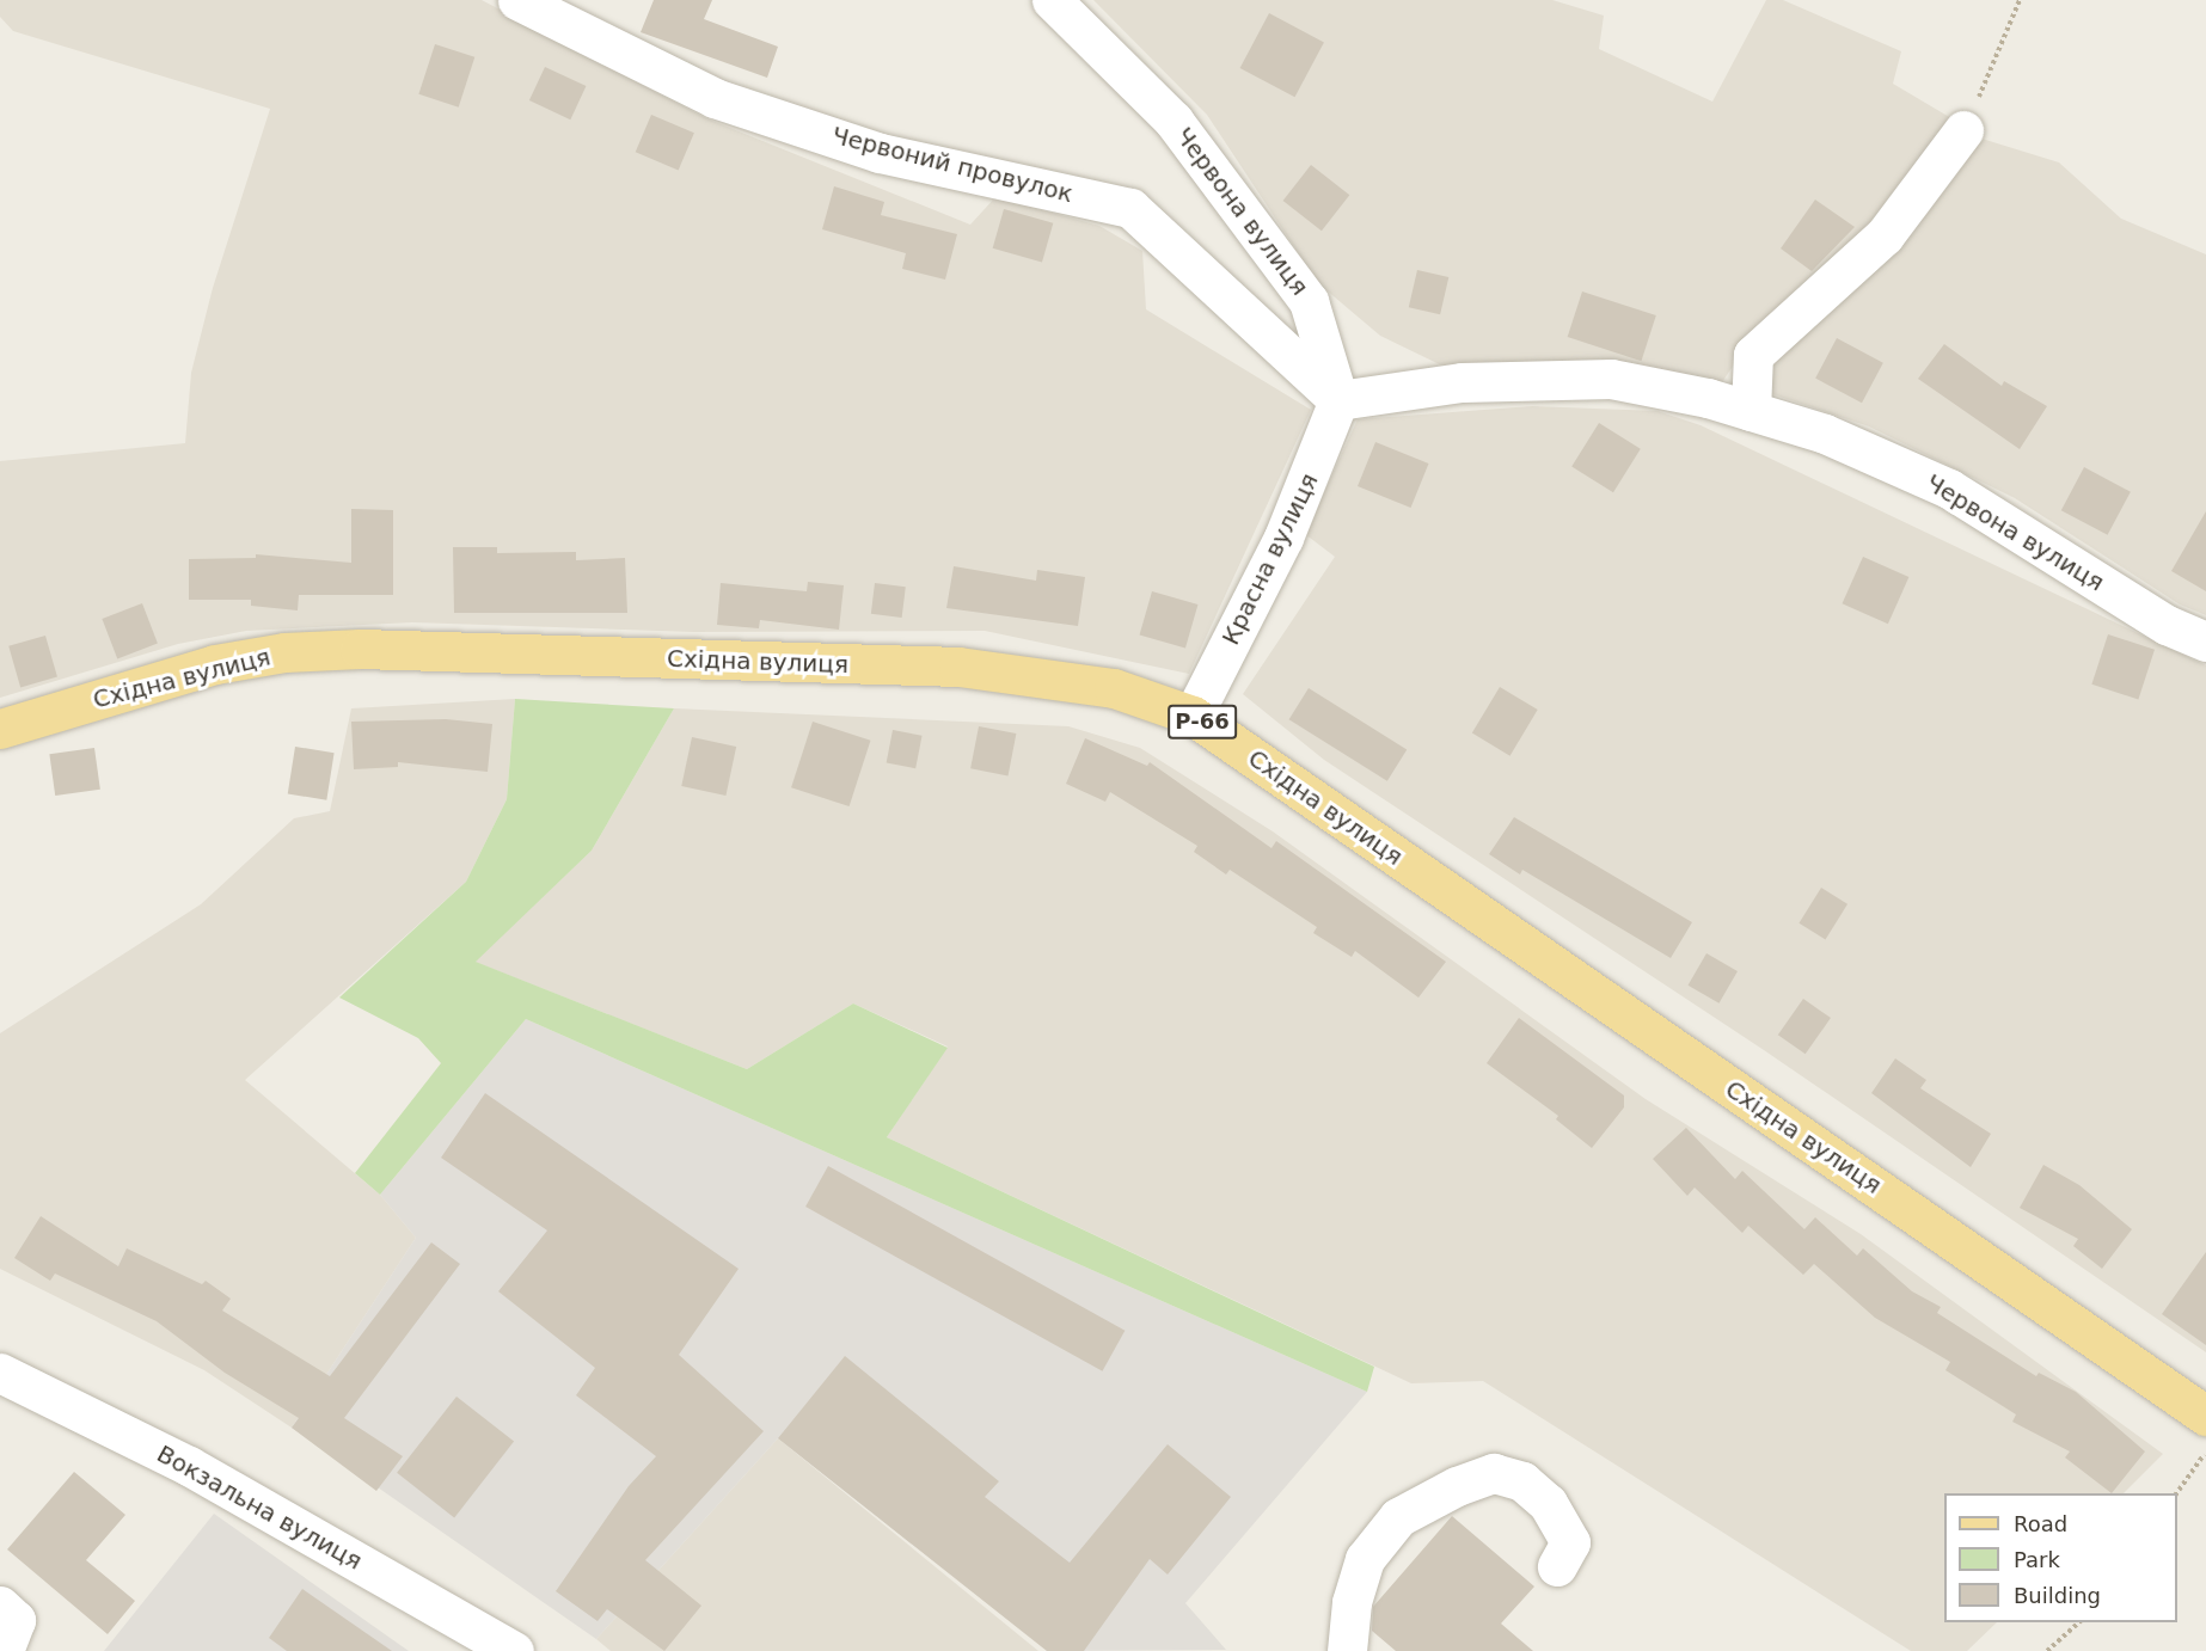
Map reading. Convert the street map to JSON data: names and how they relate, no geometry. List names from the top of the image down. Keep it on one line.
{"streets":{"main road":["Східна вулиця","Р-66"],"street":["Червоний провулок","Червона вулиця","Красна вулиця","Вокзальна вулиця"]},"crossings":[["Червоний провулок","Червона вулиця"],["Червоний провулок","Красна вулиця"],["Червона вулиця","Красна вулиця"],["Красна вулиця","Східна вулиця"]],"legend":["Road","Park","Building"]}
